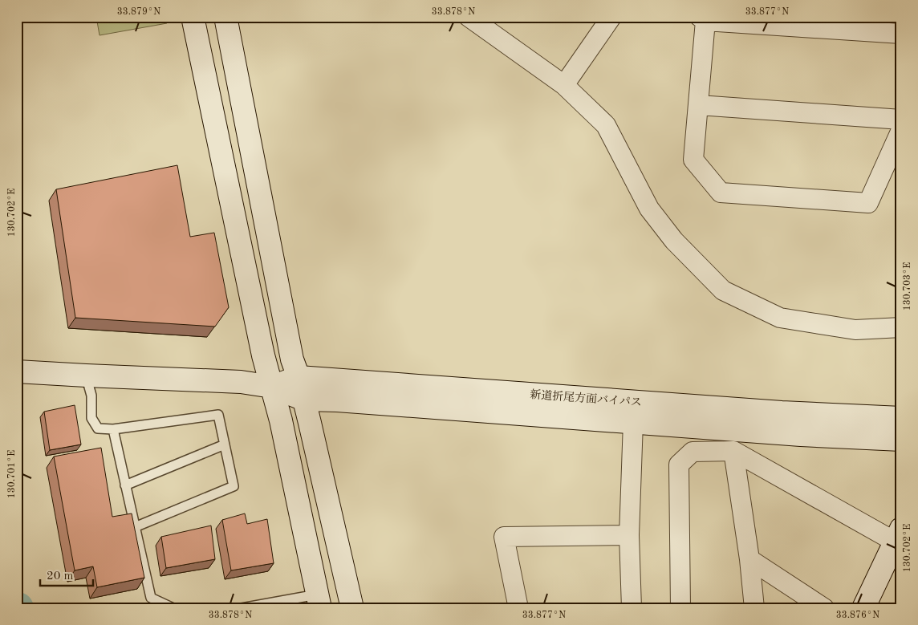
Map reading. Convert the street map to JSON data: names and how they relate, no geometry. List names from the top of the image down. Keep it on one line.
{"streets":{"street":["新道折尾方面バイパス"]},"scale_bar":"20 m","coordinates":["33.879°N","33.878°N","33.877°N","130.702°E","130.703°E","130.701°E","33.876°N"]}
